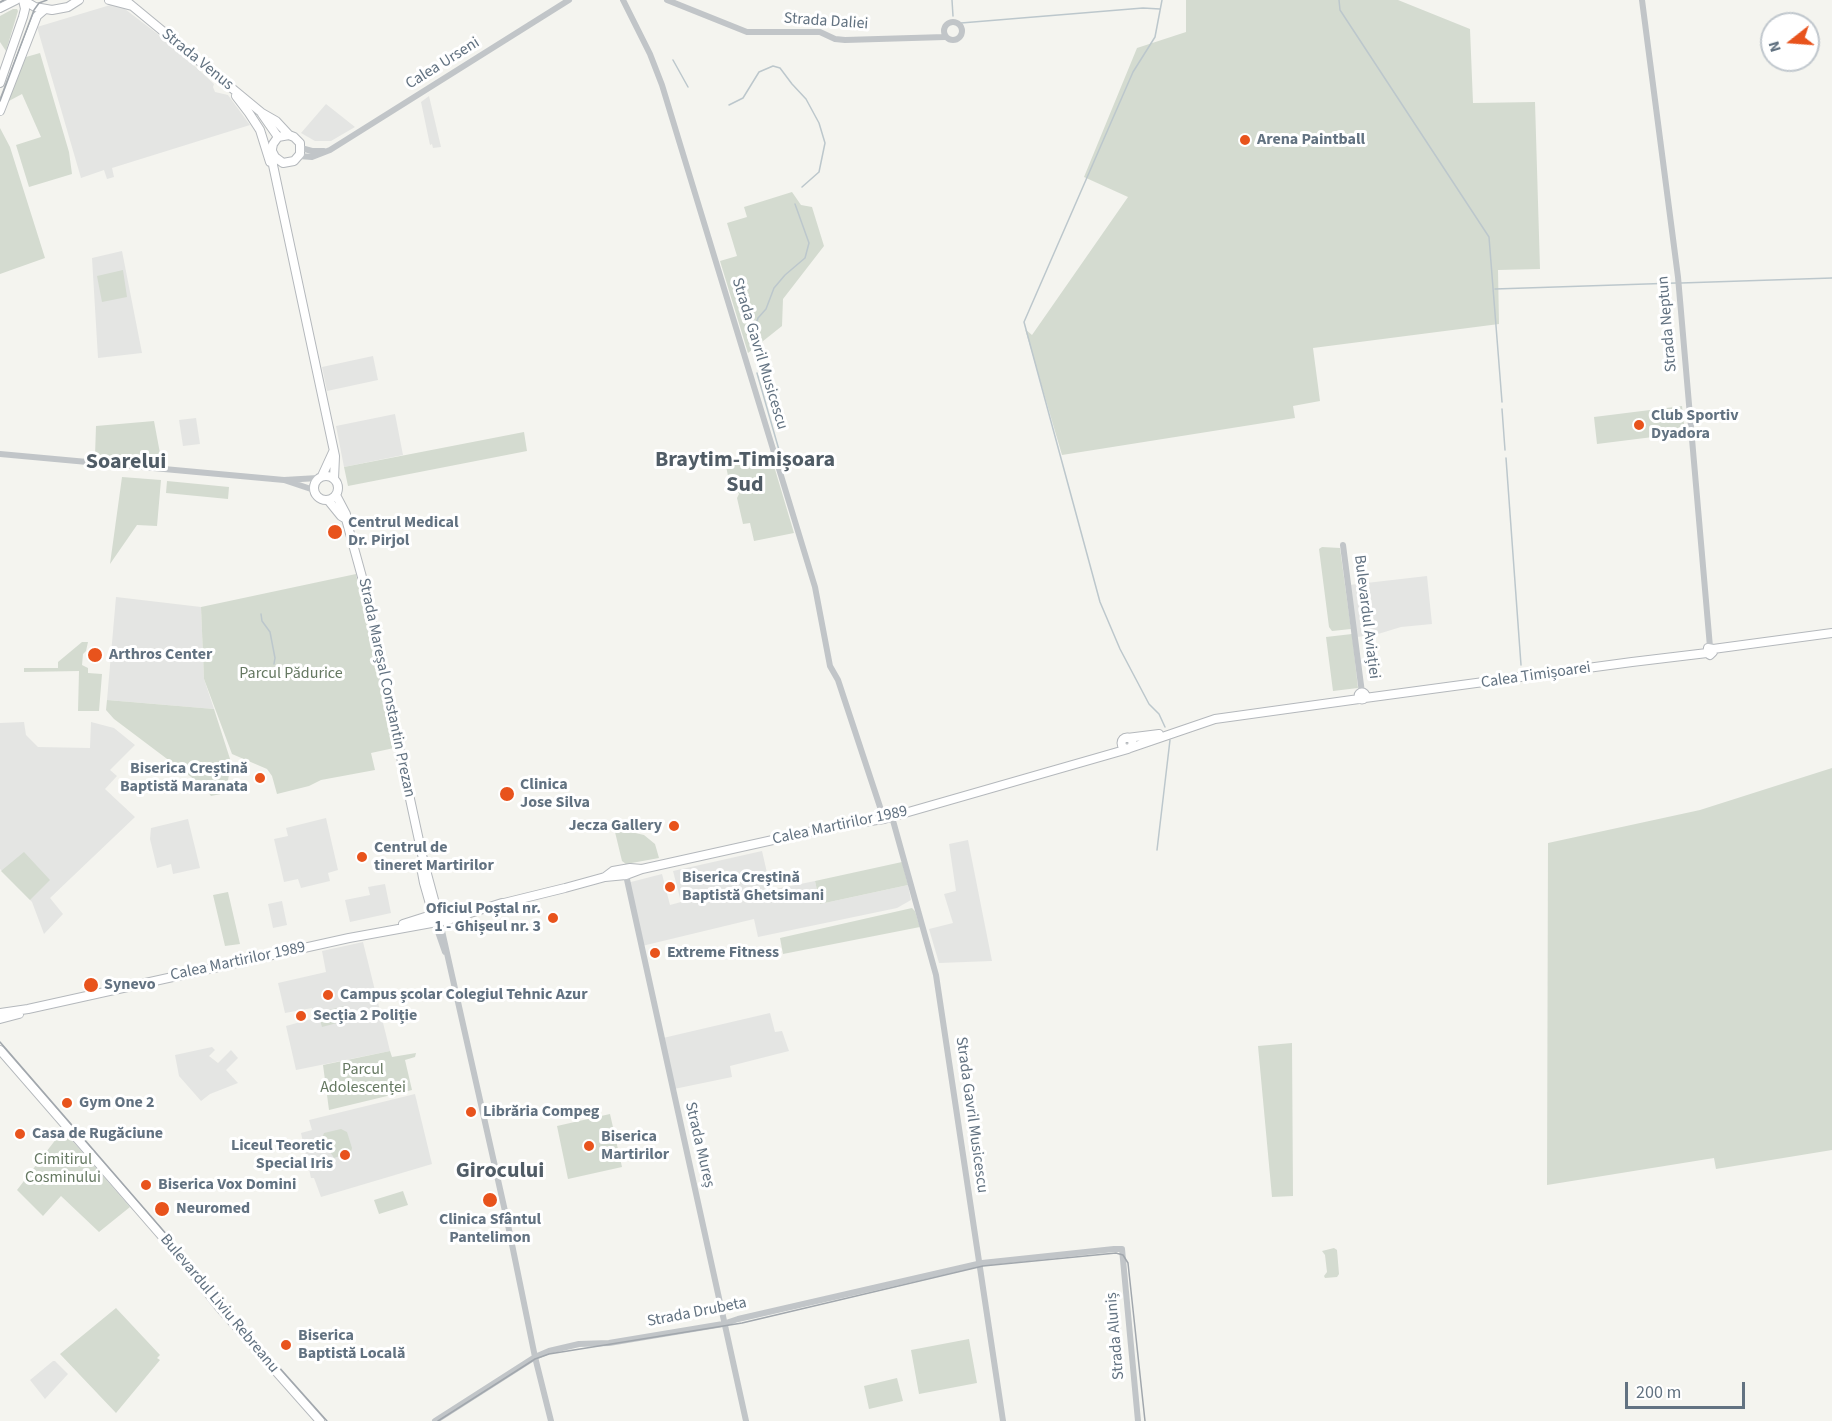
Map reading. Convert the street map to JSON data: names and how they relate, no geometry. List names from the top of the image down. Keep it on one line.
{"streets":{"main road":["Strada Venus","Calea Timișoarei","Strada Mareșal Constantin Prezan","Calea Martirilor 1989","Bulevardul Liviu Rebreanu"],"street":["Strada Daliei","Calea Urseni","Strada Neptun","Strada Gavril Musicescu","Bulevardul Aviației","Strada Mureș","Strada Drubeta","Strada Aluniș"]},"crossings":[["Strada Venus","Calea Urseni"],["Strada Neptun","Calea Timișoarei"],["Strada Gavril Musicescu","Calea Martirilor 1989"],["Strada Gavril Musicescu","Strada Drubeta"],["Bulevardul Aviației","Calea Timișoarei"],["Calea Timișoarei","Calea Martirilor 1989"],["Strada Mareșal Constantin Prezan","Calea Martirilor 1989"],["Calea Martirilor 1989","Strada Mureș"],["Strada Mureș","Strada Drubeta"],["Strada Drubeta","Strada Aluniș"]],"districts":["Braytim-Timișoara Sud","Soarelui","Girocului"],"parks":["Parcul Pădurice","Parcul Adolescenței","Cimitirul Cosminului"],"places":["Arena Paintball","Club Sportiv Dyadora","Centrul Medical Dr. Pirjol","Arthros Center","Biserica Creștină Baptistă Maranata","Clinica Jose Silva","Jecza Gallery","Centrul de tineret Martirilor","Biserica Creștină Baptistă Ghetsimani","Oficiul Poștal nr. 1 - Ghișeul nr. 3","Extreme Fitness","Synevo","Campus școlar Colegiul Tehnic Azur","Secția 2 Poliție","Gym One 2","Librăria Compeg","Casa de Rugăciune","Biserica Martirilor","Liceul Teoretic Special Iris","Biserica Vox Domini","Clinica Sfântul Pantelimon","Neuromed","Biserica Baptistă Locală"],"scale_bar":"200 m","north":"left"}
